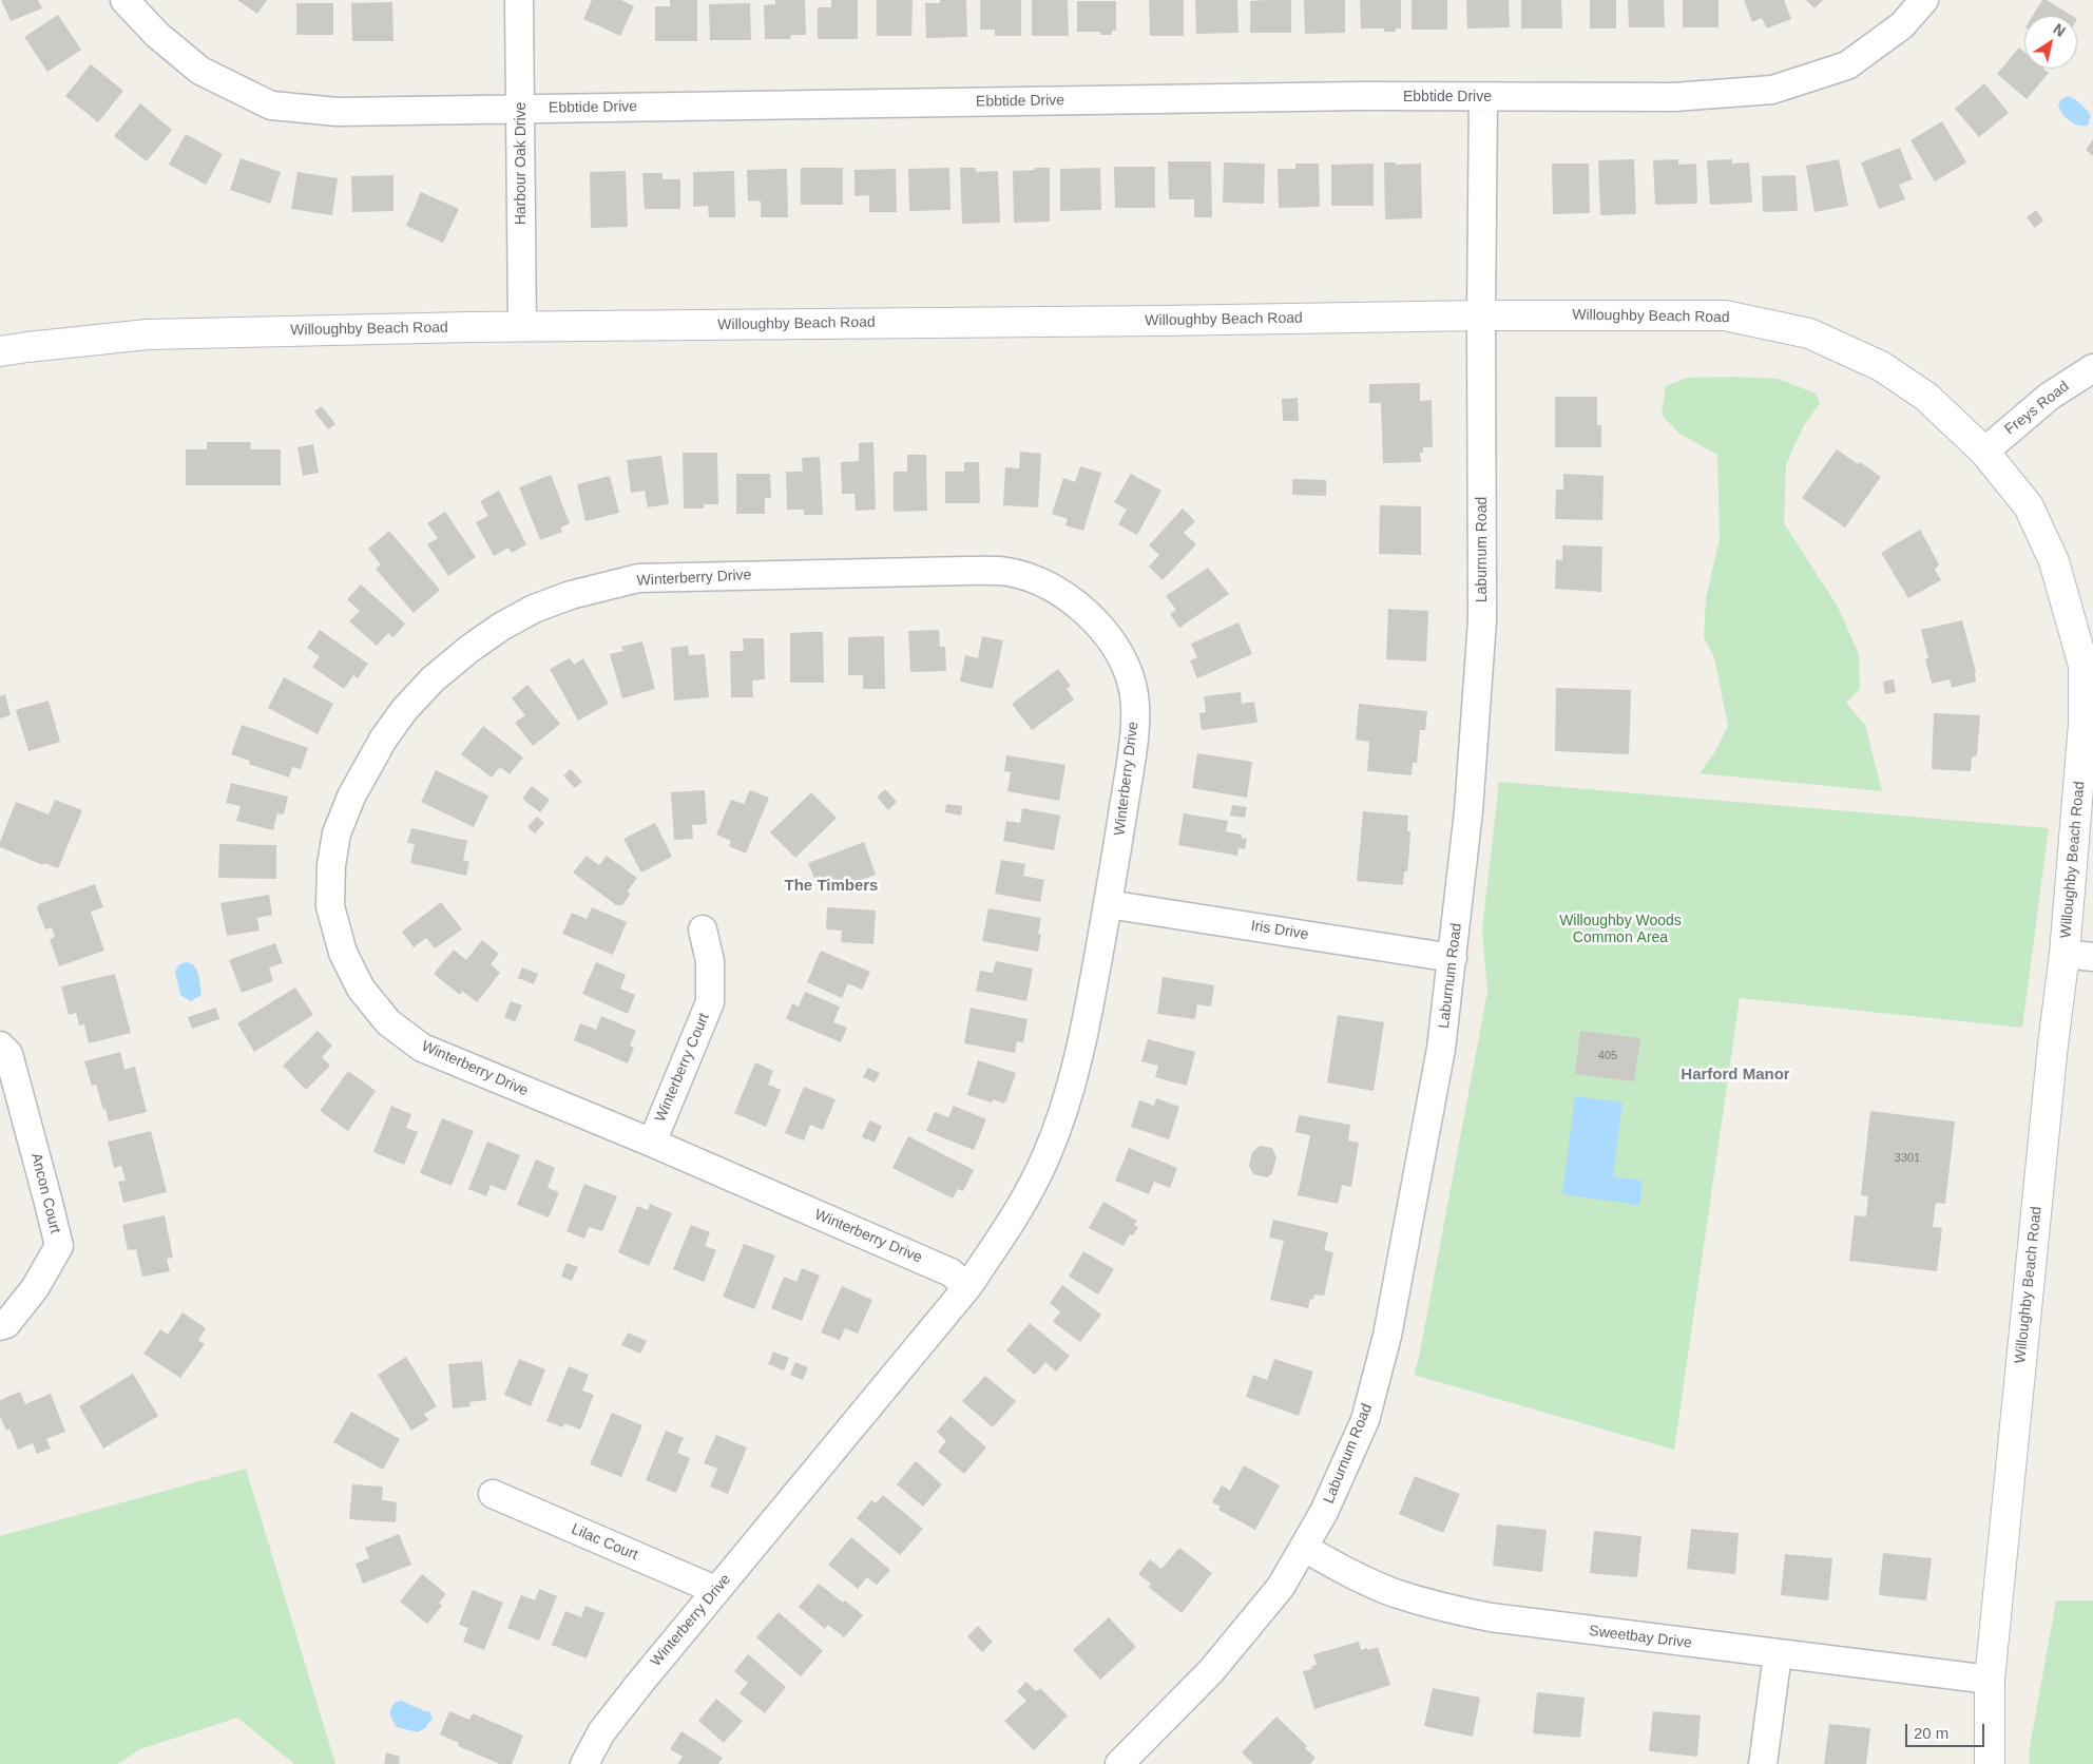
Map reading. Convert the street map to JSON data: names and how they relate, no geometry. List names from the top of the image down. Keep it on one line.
{"streets":{"street":["Ebbtide Drive","Harbour Oak Drive","Willoughby Beach Road","Freys Road","Laburnum Road","Winterberry Drive","Iris Drive","Winterberry Court","Ancon Court","Lilac Court","Sweetbay Drive"]},"crossings":[["Ebbtide Drive","Harbour Oak Drive"],["Ebbtide Drive","Laburnum Road"],["Harbour Oak Drive","Willoughby Beach Road"],["Willoughby Beach Road","Freys Road"],["Willoughby Beach Road","Laburnum Road"],["Willoughby Beach Road","Sweetbay Drive"],["Laburnum Road","Iris Drive"],["Laburnum Road","Sweetbay Drive"],["Winterberry Drive","Iris Drive"],["Winterberry Drive","Winterberry Court"],["Winterberry Drive","Lilac Court"]],"districts":["The Timbers","Harford Manor"],"parks":["Willoughby Woods Common Area"],"house_numbers":["405","3301"],"scale_bar":"20 m","north":"top right"}
